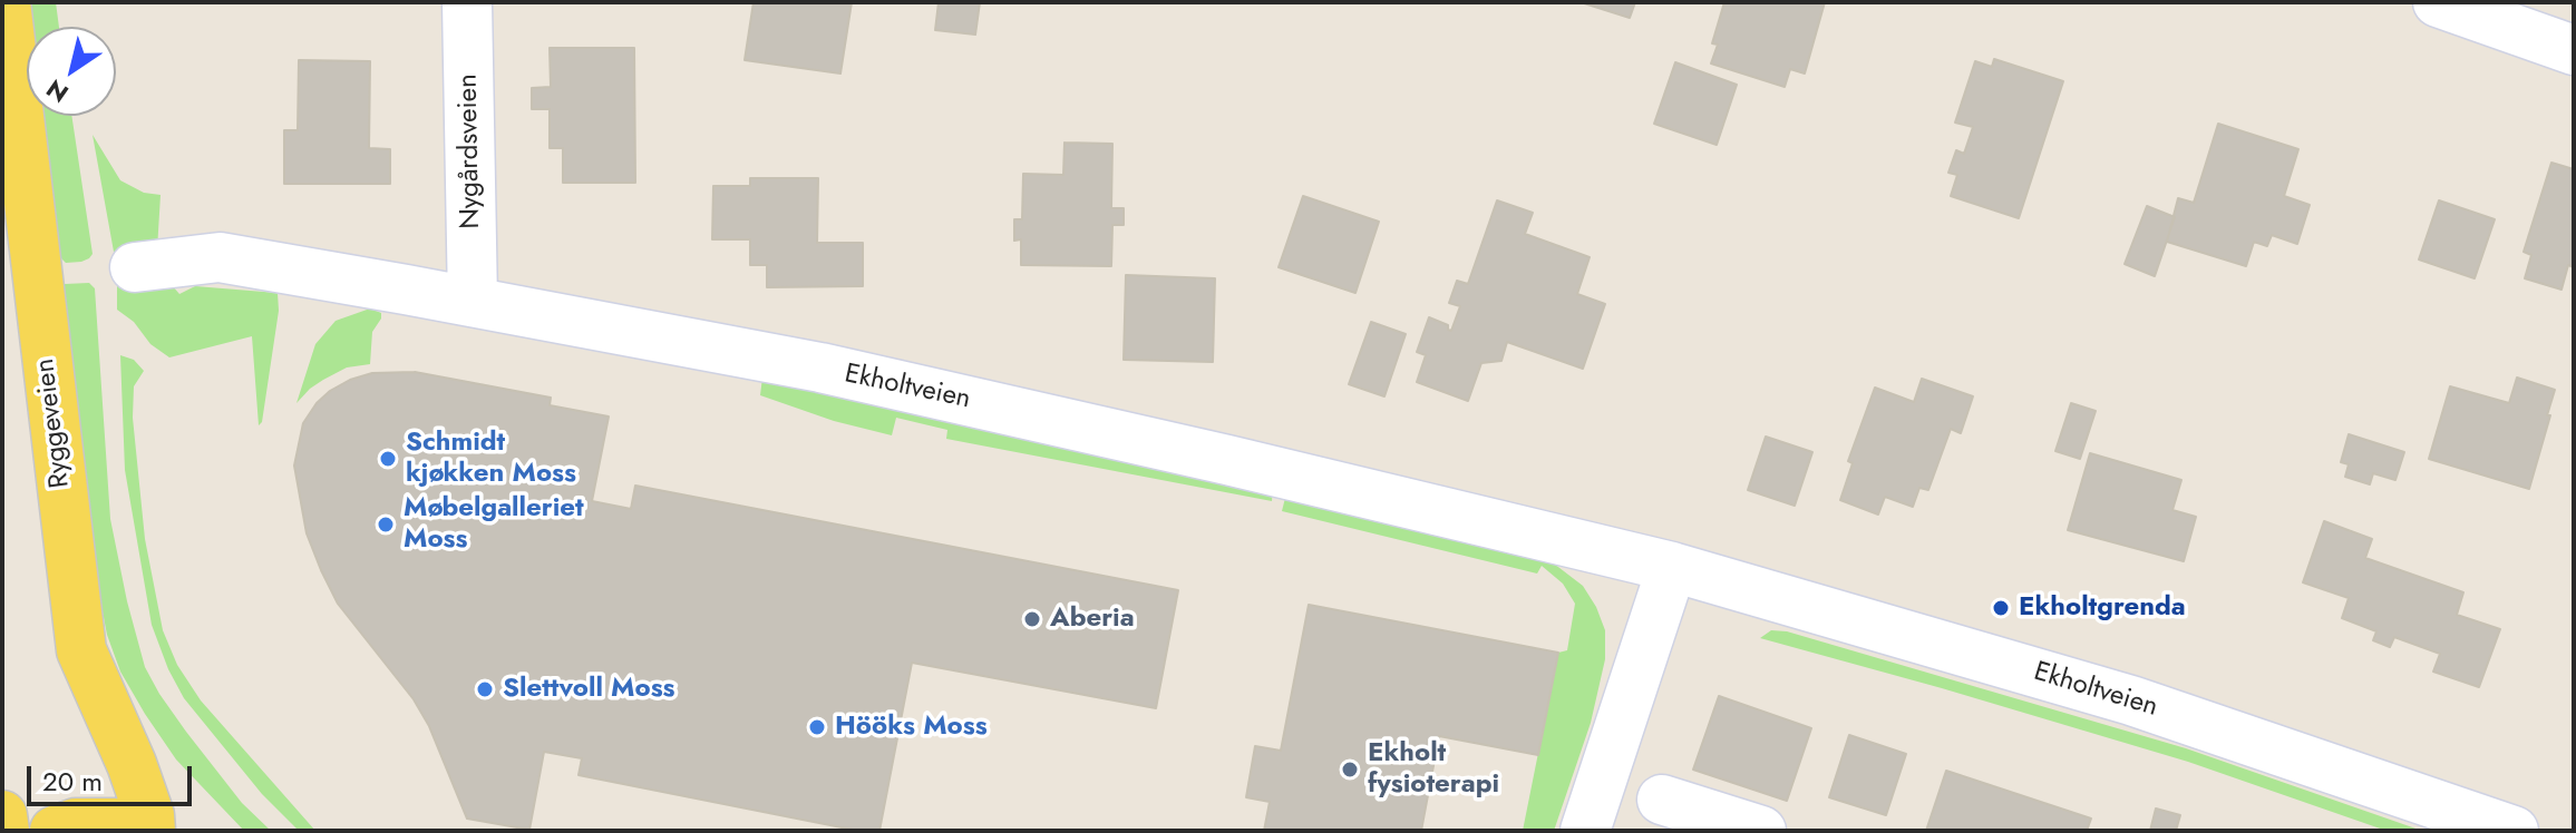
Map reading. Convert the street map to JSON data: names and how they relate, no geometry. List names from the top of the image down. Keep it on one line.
{"streets":{"main road":["Ryggeveien"],"street":["Nygårdsveien","Ekholtveien"]},"crossings":[["Nygårdsveien","Ekholtveien"]],"places":["Schmidt kjøkken Moss","Møbelgalleriet Moss","Ekholtgrenda","Aberia","Slettvoll Moss","Hööks Moss","Ekholt fysioterapi"],"scale_bar":"20 m","north":"bottom left"}
